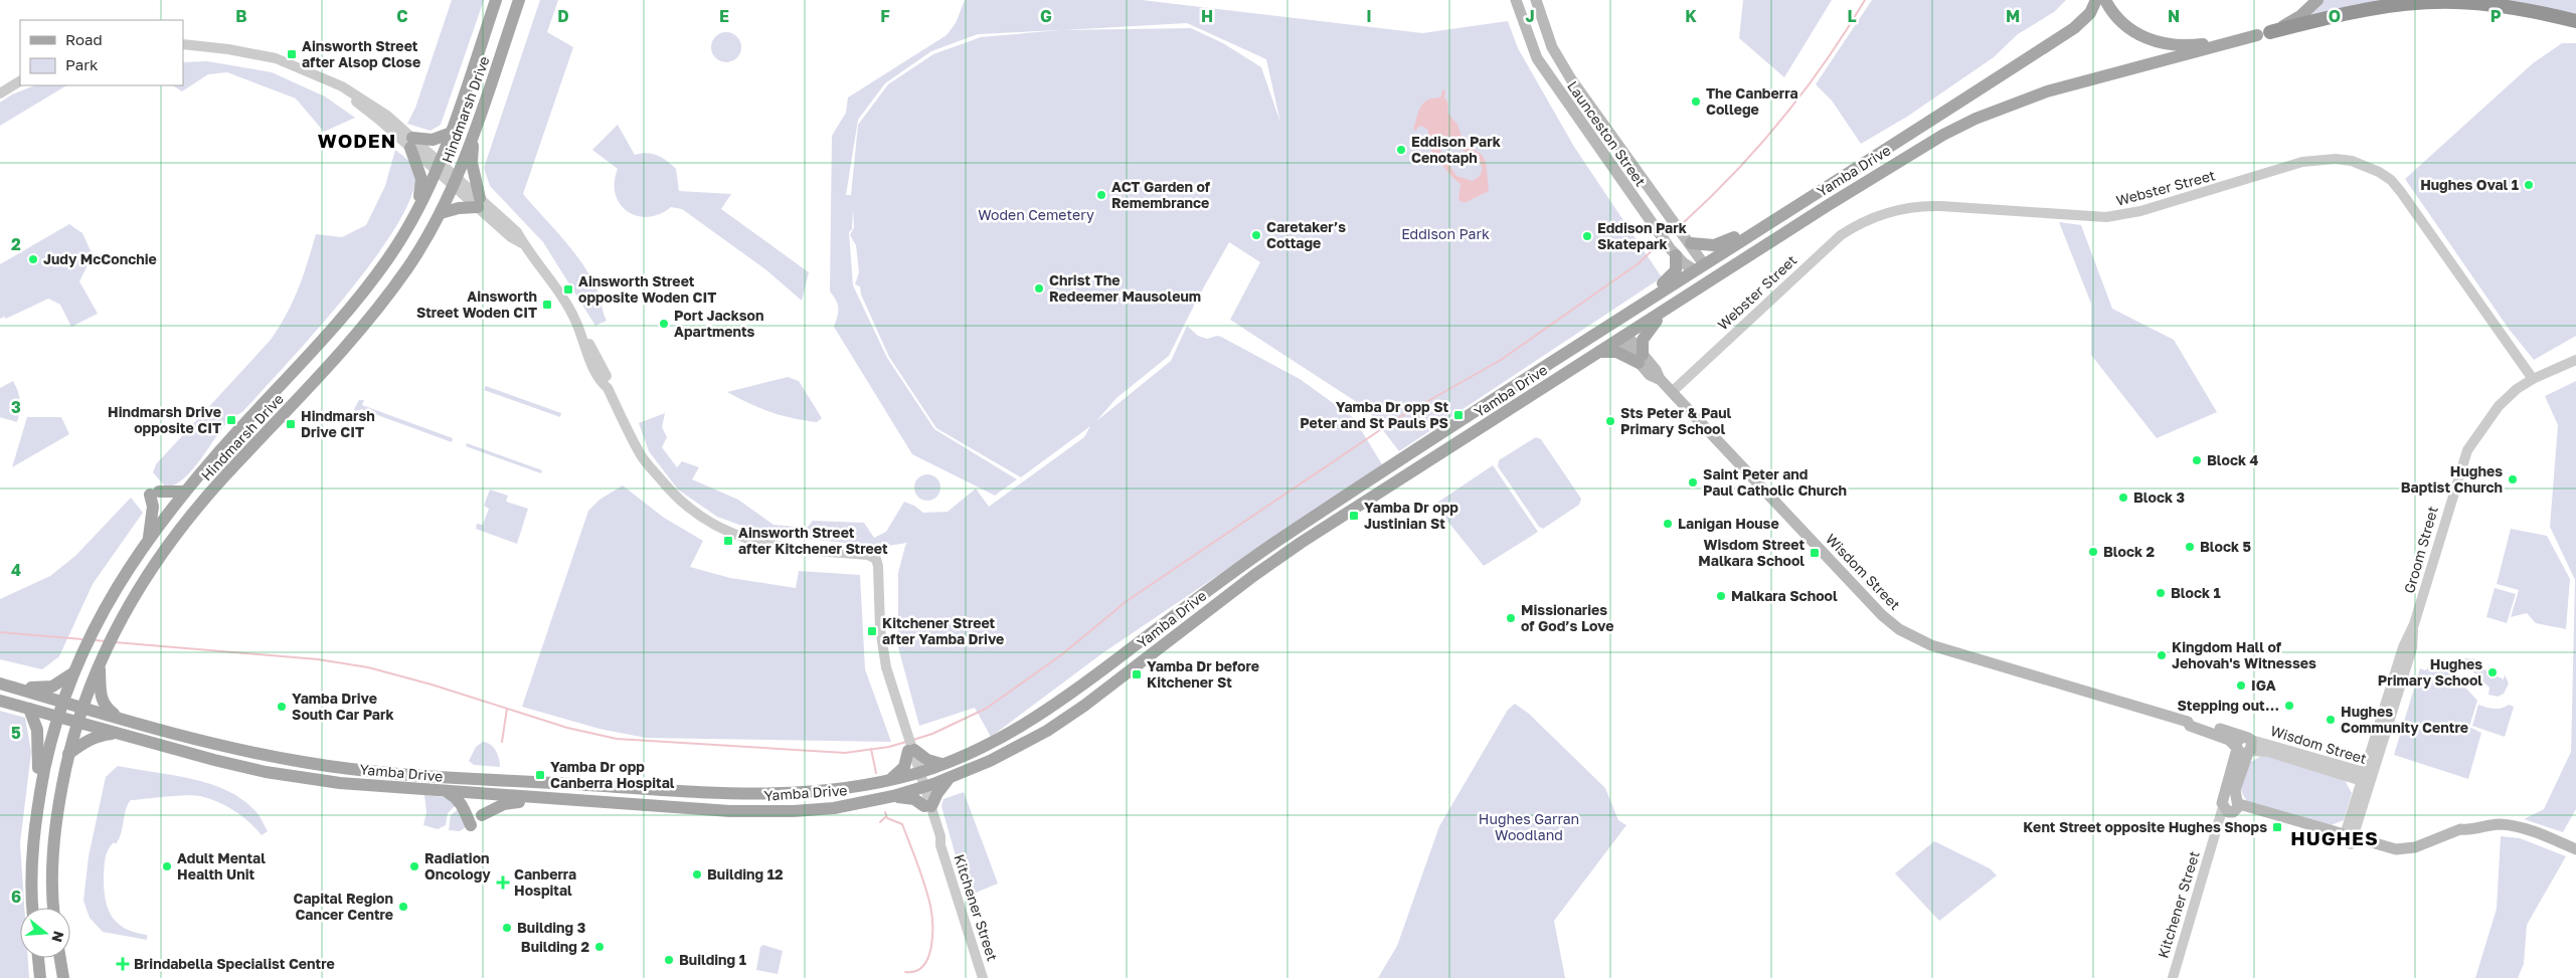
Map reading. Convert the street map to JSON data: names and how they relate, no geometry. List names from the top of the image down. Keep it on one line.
{"streets":{"main road":["Hindmarsh Drive","Launceston Street","Yamba Drive","Wisdom Street","Kitchener Street"],"street":["Webster Street","Groom Street"]},"crossings":[["Hindmarsh Drive","Yamba Drive"],["Launceston Street","Yamba Drive"],["Yamba Drive","Wisdom Street"],["Yamba Drive","Kitchener Street"],["Webster Street","Groom Street"],["Webster Street","Wisdom Street"],["Groom Street","Wisdom Street"],["Wisdom Street","Kitchener Street"]],"districts":["WODEN","HUGHES"],"parks":["Woden Cemetery","Eddison Park","Hughes Garran Woodland"],"places":{"transit":["Ainsworth Street after Alsop Close","Ainsworth Street opposite Woden CIT","Ainsworth Street Woden CIT","Yamba Dr opp St Peter and St Pauls PS","Hindmarsh Drive opposite CIT","Hindmarsh Drive CIT","Yamba Dr opp Justinian St","Ainsworth Street after Kitchener Street","Wisdom Street Malkara School","Kitchener Street after Yamba Drive","Yamba Dr before Kitchener St","Yamba Dr opp Canberra Hospital","Kent Street opposite Hughes Shops"],"other":["The Canberra College","Eddison Park Cenotaph","Hughes Oval 1","ACT Garden of Remembrance","Caretaker’s Cottage","Eddison Park Skatepark","Judy McConchie","Christ The Redeemer Mausoleum","Port Jackson Apartments","Sts Peter & Paul Primary School","Block 4","Hughes Baptist Church","Saint Peter and Paul Catholic Church","Block 3","Lanigan House","Block 5","Block 2","Block 1","Malkara School","Missionaries of God’s Love","Kingdom Hall of Jehovah's Witnesses","Hughes Primary School","IGA","Stepping out…","Yamba Drive South Car Park","Hughes Community Centre","Adult Mental Health Unit","Radiation Oncology","Building 12","Capital Region Cancer Centre","Building 3","Building 2","Building 1"],"health":["Canberra Hospital","Brindabella Specialist Centre"]},"legend":["Road","Park"],"north":"right","grid":{"columns":["B","C","D","E","F","G","H","I","J","K","L","M","N","O","P"],"rows":["2","3","4","5","6"]}}
